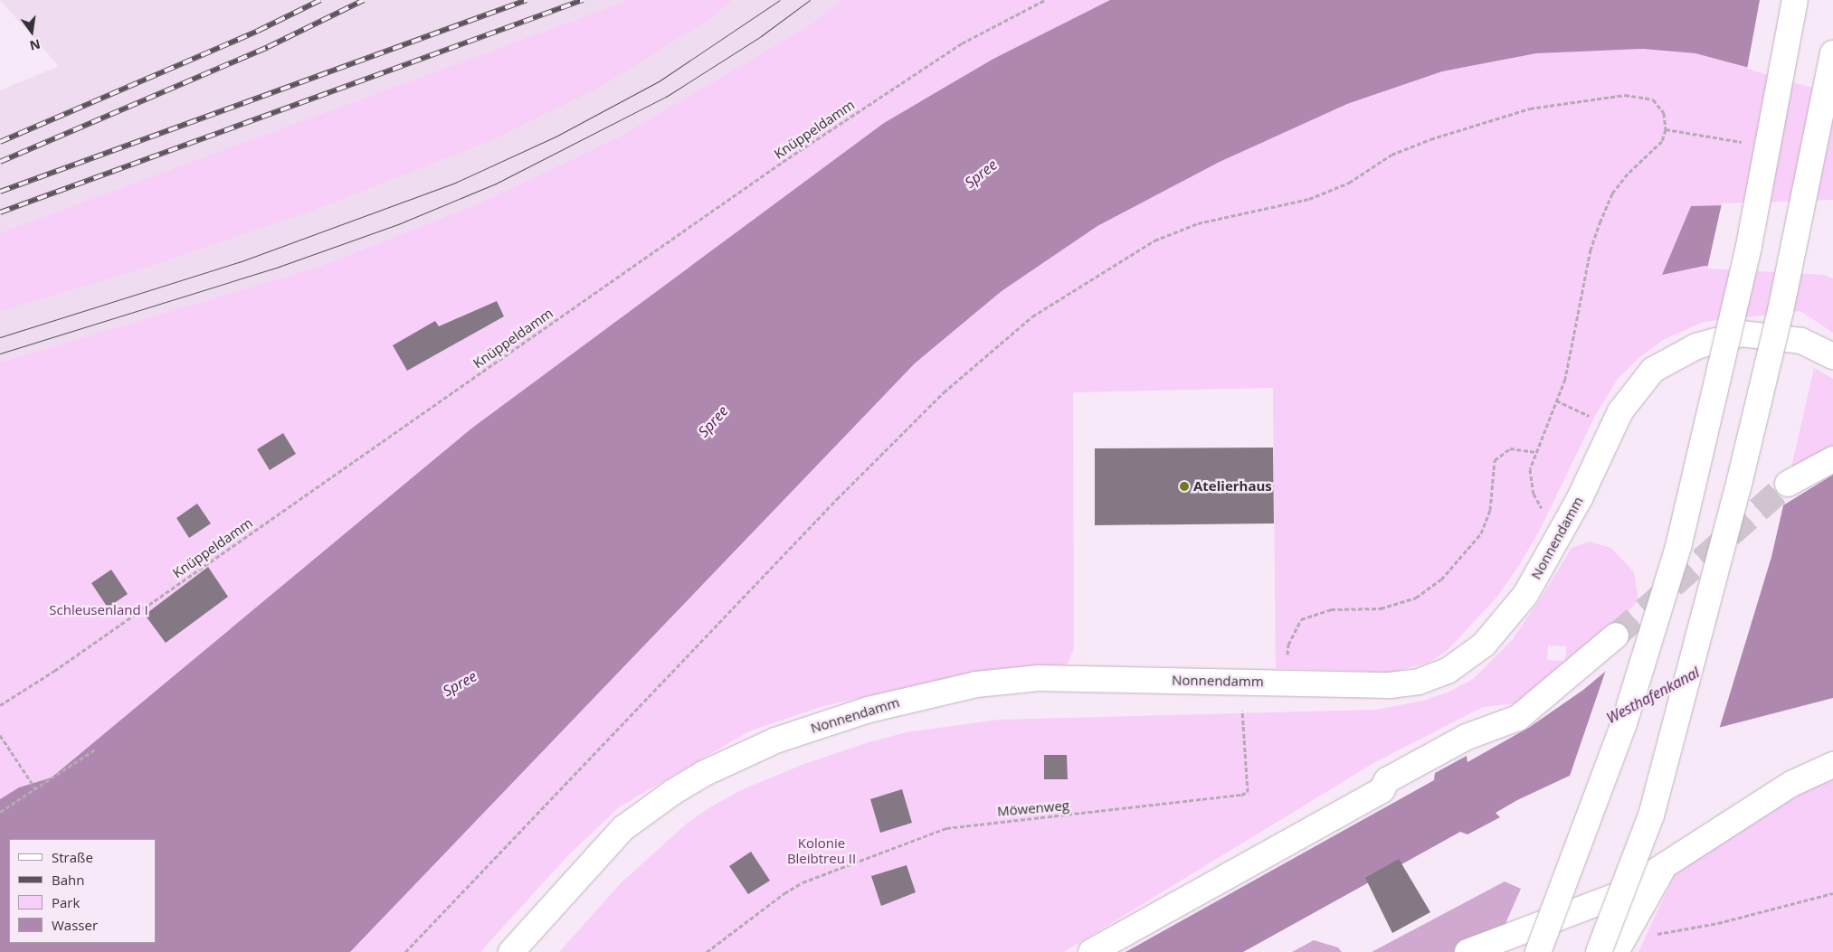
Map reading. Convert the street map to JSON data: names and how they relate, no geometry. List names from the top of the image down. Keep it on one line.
{"streets":{"main road":["Nonnendamm"],"path":["Knüppeldamm","Möwenweg"]},"water":["Spree","Westhafenkanal"],"parks":["Schleusenland I","Kolonie Bleibtreu II"],"places":["Atelierhaus"],"legend":["Straße","Bahn","Park","Wasser"],"north":"bottom"}
